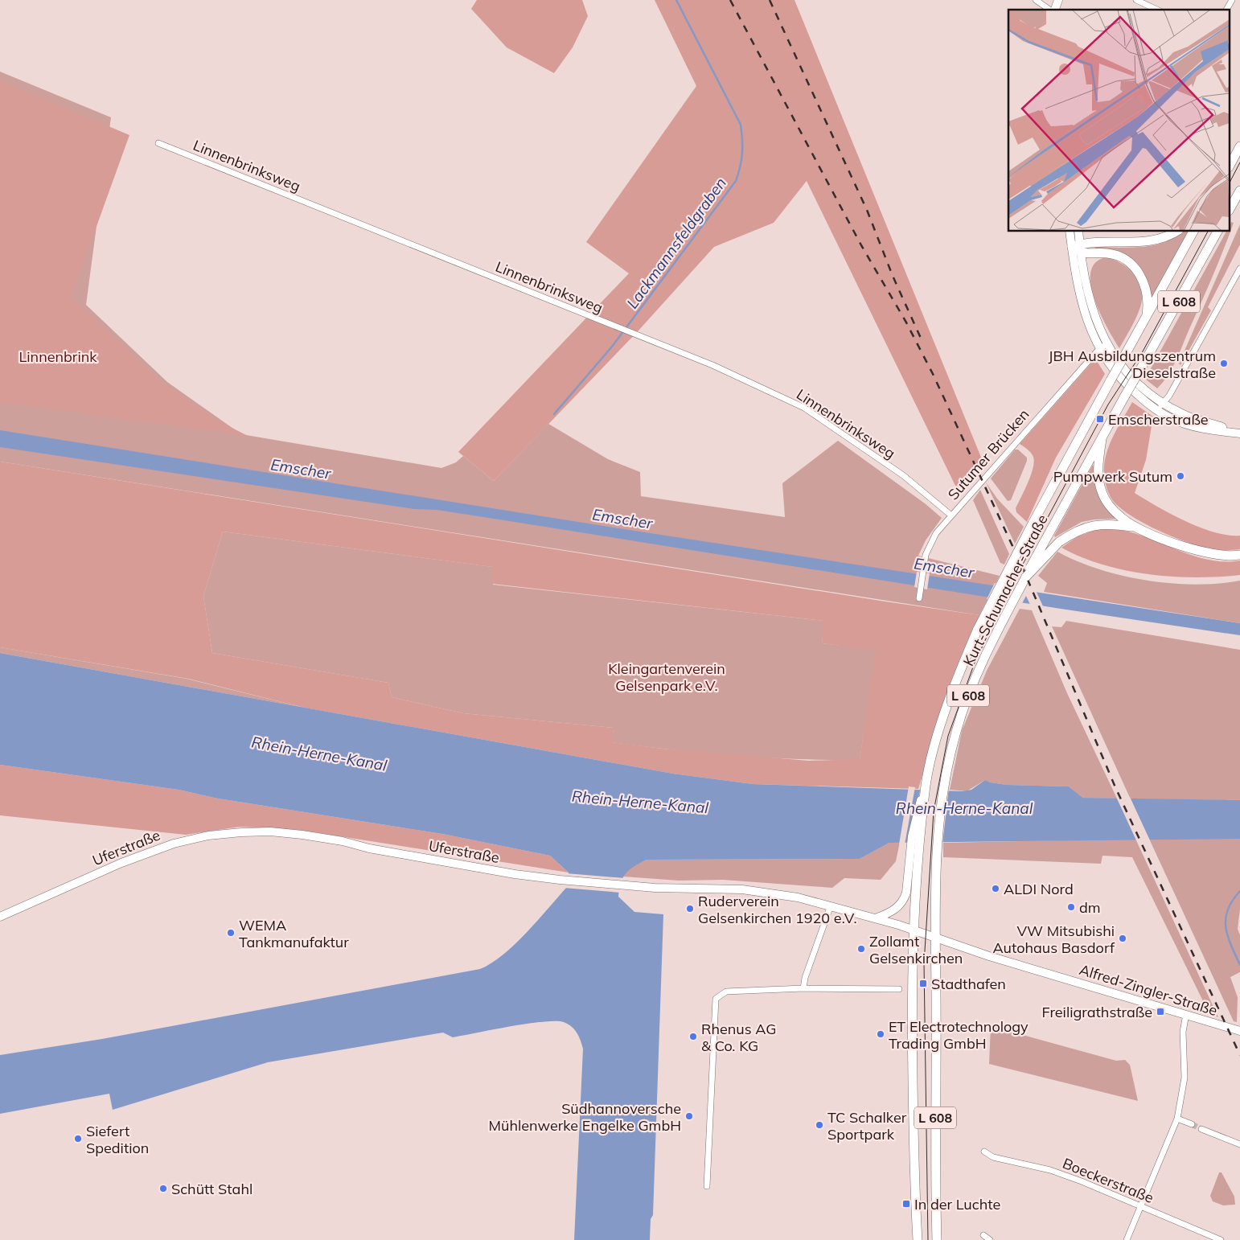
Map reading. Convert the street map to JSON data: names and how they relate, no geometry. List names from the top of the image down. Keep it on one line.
{"streets":{"main road":["L 608","Kurt-Schumacher-Straße","Uferstraße","Alfred-Zingler-Straße"],"street":["Linnenbrinksweg","Sutumer Brücken","Boeckerstraße"]},"crossings":[["Linnenbrinksweg","Sutumer Brücken"],["L 608","Kurt-Schumacher-Straße"],["Kurt-Schumacher-Straße","Uferstraße"],["Kurt-Schumacher-Straße","Alfred-Zingler-Straße"],["Uferstraße","Alfred-Zingler-Straße"]],"water":["Lackmannsfeldgraben","Emscher","Rhein-Herne-Kanal"],"parks":["Linnenbrink","Kleingartenverein Gelsenpark e.V."],"places":{"other":["JBH Ausbildungszentrum Dieselstraße","Pumpwerk Sutum","ALDI Nord","dm","Ruderverein Gelsenkirchen 1920 e.V.","WEMA Tankmanufaktur","VW Mitsubishi Autohaus Basdorf","Zollamt Gelsenkirchen","ET Electrotechnology Trading GmbH","Rhenus AG & Co. KG","Südhannoversche Mühlenwerke Engelke GmbH","TC Schalker Sportpark","Siefert Spedition","Schütt Stahl"],"transit":["Emscherstraße","Stadthafen","Freiligrathstraße","In der Luchte"]}}
